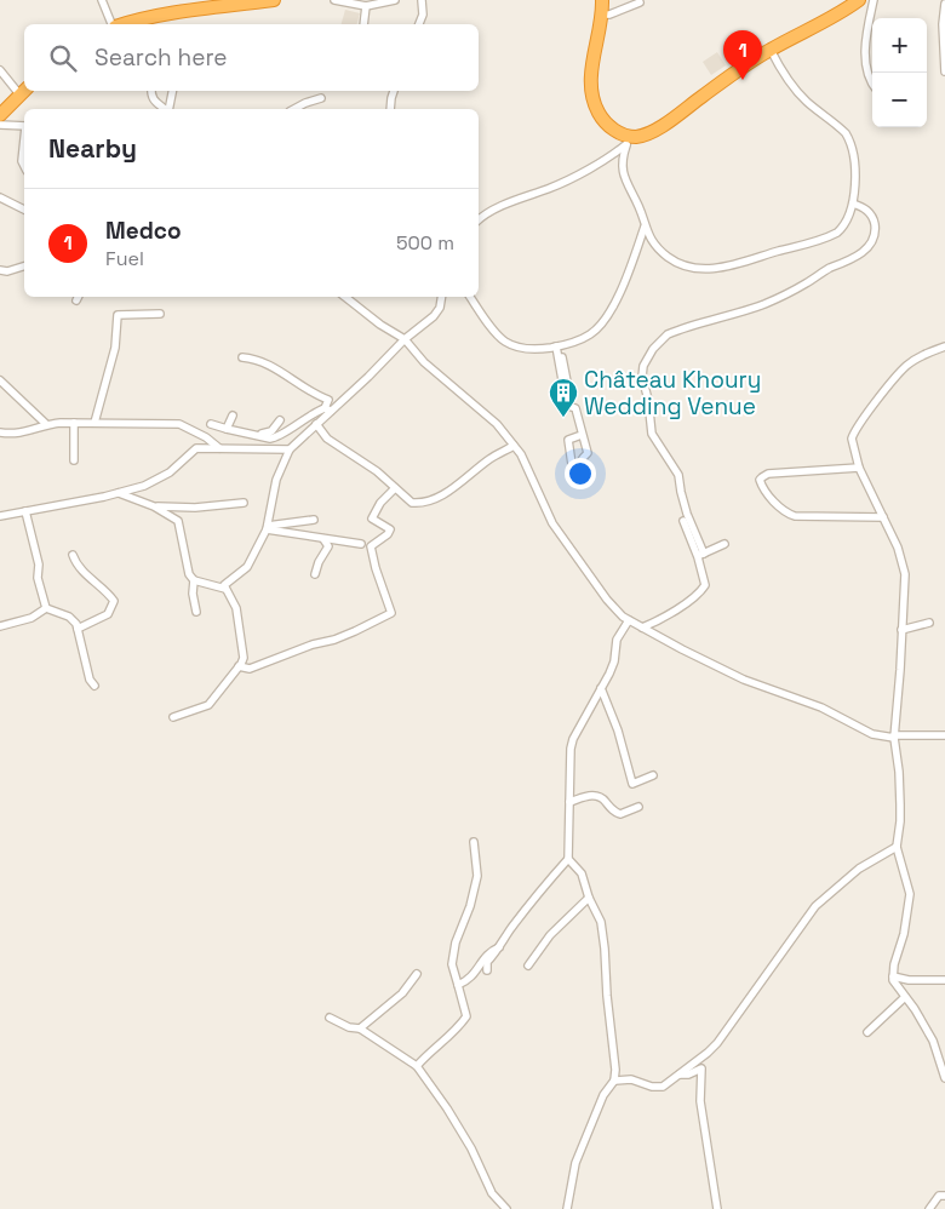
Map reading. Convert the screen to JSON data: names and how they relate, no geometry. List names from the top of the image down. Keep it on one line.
{"places":{"building":["Château Khoury Wedding Venue"]},"page":{"map_buttons":["+","−"],"search":"Search here","pins":"1","heading":"Nearby","list":[{"mark":"1","name":"Medco","note":"Fuel","value":"500 m"}]}}
